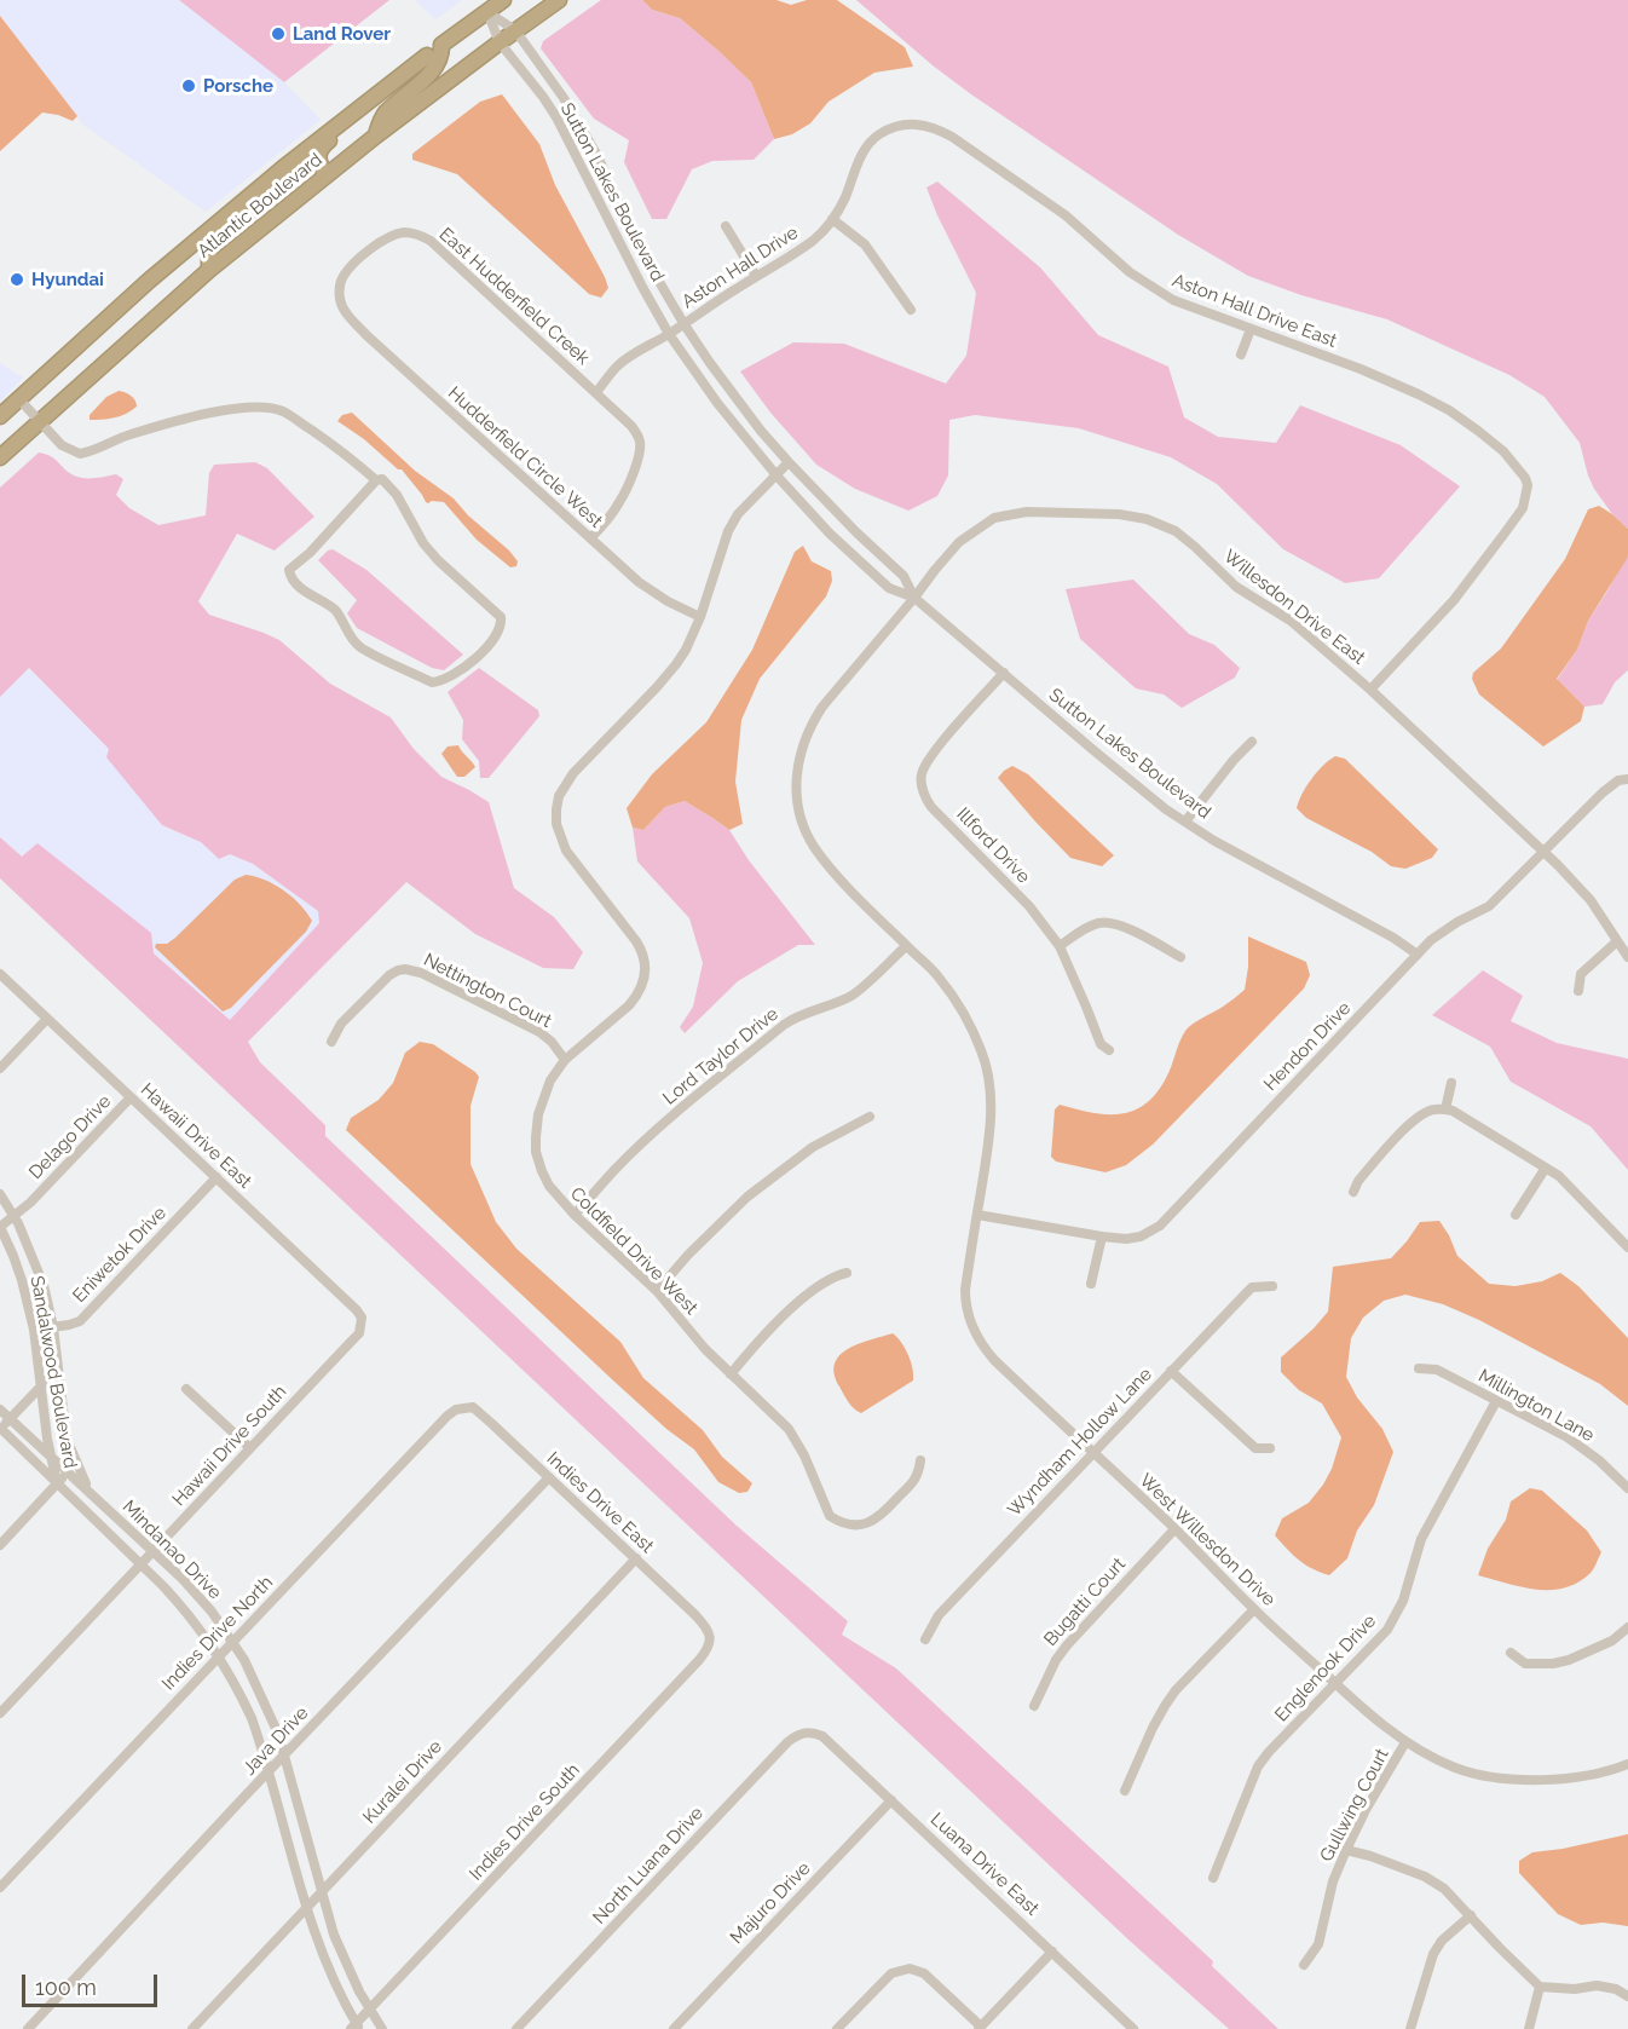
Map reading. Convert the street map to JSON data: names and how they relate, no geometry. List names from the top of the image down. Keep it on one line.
{"streets":{"highway":["Atlantic Boulevard"],"street":["Sutton Lakes Boulevard","Aston Hall Drive","East Hudderfield Creek","Aston Hall Drive East","Hudderfield Circle West","Willesdon Drive East","Illford Drive","Nettington Court","Hendon Drive","Lord Taylor Drive","Hawaii Drive East","Delago Drive","Coldfield Drive West","Eniwetok Drive","Sandalwood Boulevard","Millington Lane","Wyndham Hollow Lane","Hawaii Drive South","Indies Drive East","West Willesdon Drive","Mindanao Drive","Bugatti Court","Indies Drive North","Englenook Drive","Java Drive","Kuralei Drive","Gullwing Court","Indies Drive South","Luana Drive East","North Luana Drive","Majuro Drive"]},"crossings":[["Sutton Lakes Boulevard","Atlantic Boulevard"],["Sutton Lakes Boulevard","Aston Hall Drive"],["Sutton Lakes Boulevard","Willesdon Drive East"],["Sutton Lakes Boulevard","Illford Drive"],["Sutton Lakes Boulevard","Hendon Drive"],["Sutton Lakes Boulevard","Coldfield Drive West"],["Aston Hall Drive","East Hudderfield Creek"],["Aston Hall Drive","Aston Hall Drive East"],["East Hudderfield Creek","Hudderfield Circle West"],["Aston Hall Drive East","Willesdon Drive East"],["Hudderfield Circle West","Coldfield Drive West"],["Willesdon Drive East","Hendon Drive"],["Willesdon Drive East","Lord Taylor Drive"],["Willesdon Drive East","West Willesdon Drive"],["Nettington Court","Coldfield Drive West"],["Hendon Drive","West Willesdon Drive"],["Lord Taylor Drive","Coldfield Drive West"],["Lord Taylor Drive","West Willesdon Drive"],["Hawaii Drive East","Delago Drive"],["Hawaii Drive East","Eniwetok Drive"],["Hawaii Drive East","Hawaii Drive South"],["Delago Drive","Sandalwood Boulevard"],["Eniwetok Drive","Sandalwood Boulevard"],["Sandalwood Boulevard","Mindanao Drive"],["Millington Lane","Englenook Drive"],["Wyndham Hollow Lane","West Willesdon Drive"],["Hawaii Drive South","Mindanao Drive"],["Indies Drive East","Indies Drive North"],["Indies Drive East","Java Drive"],["Indies Drive East","Kuralei Drive"],["Indies Drive East","Indies Drive South"],["West Willesdon Drive","Bugatti Court"],["West Willesdon Drive","Englenook Drive"],["West Willesdon Drive","Gullwing Court"],["Mindanao Drive","Indies Drive North"],["Mindanao Drive","Java Drive"],["Mindanao Drive","Kuralei Drive"],["Mindanao Drive","Indies Drive South"],["Luana Drive East","North Luana Drive"],["Luana Drive East","Majuro Drive"]],"places":["Land Rover","Porsche","Hyundai"],"scale_bar":"100 m"}
